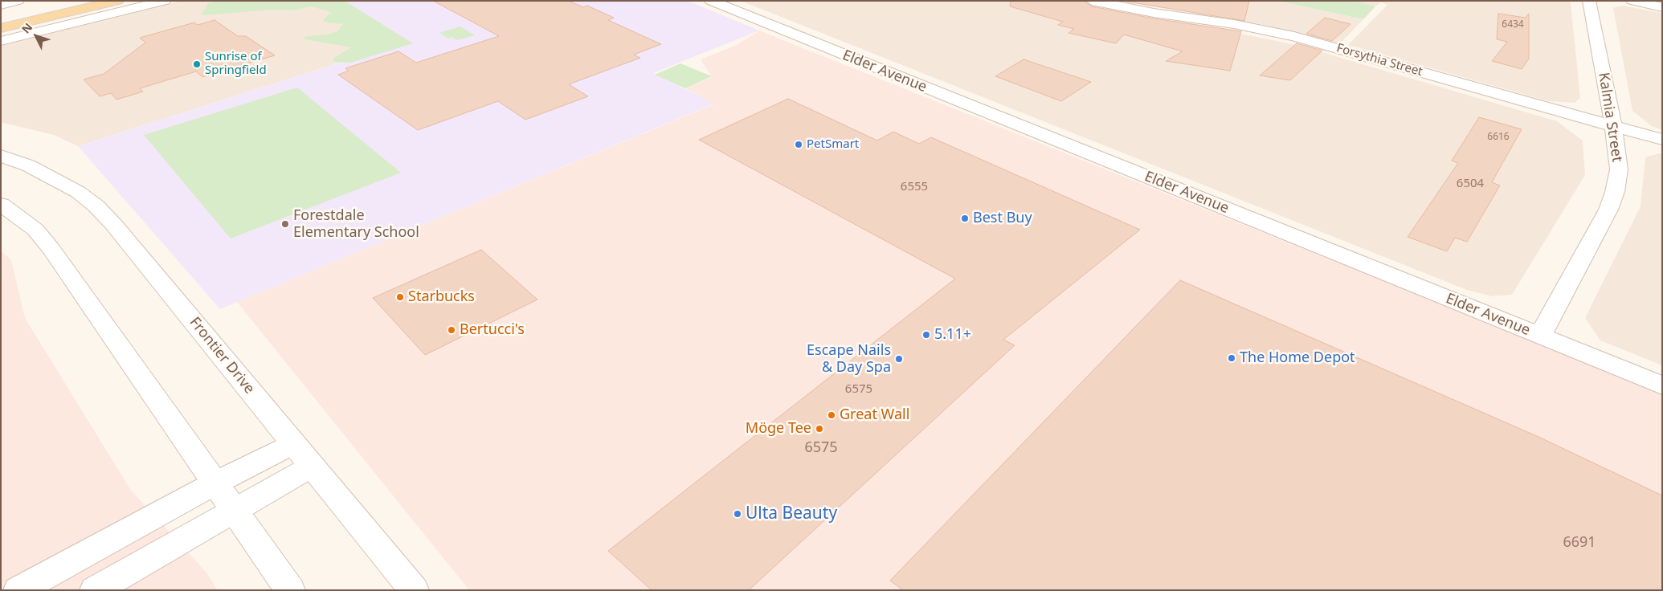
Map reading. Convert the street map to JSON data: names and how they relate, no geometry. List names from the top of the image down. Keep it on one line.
{"streets":{"street":["Forsythia Street","Elder Avenue","Kalmia Street","Frontier Drive"]},"crossings":[["Forsythia Street","Kalmia Street"],["Elder Avenue","Kalmia Street"]],"places":["Sunrise of Springfield","PetSmart","Best Buy","Forestdale Elementary School","Starbucks","Bertucci's","5.11+","The Home Depot","Escape Nails & Day Spa","Great Wall","Möge Tee","Ulta Beauty"],"house_numbers":["6434","6616","6504","6555","6575","6575","6691"],"north":"top left"}
